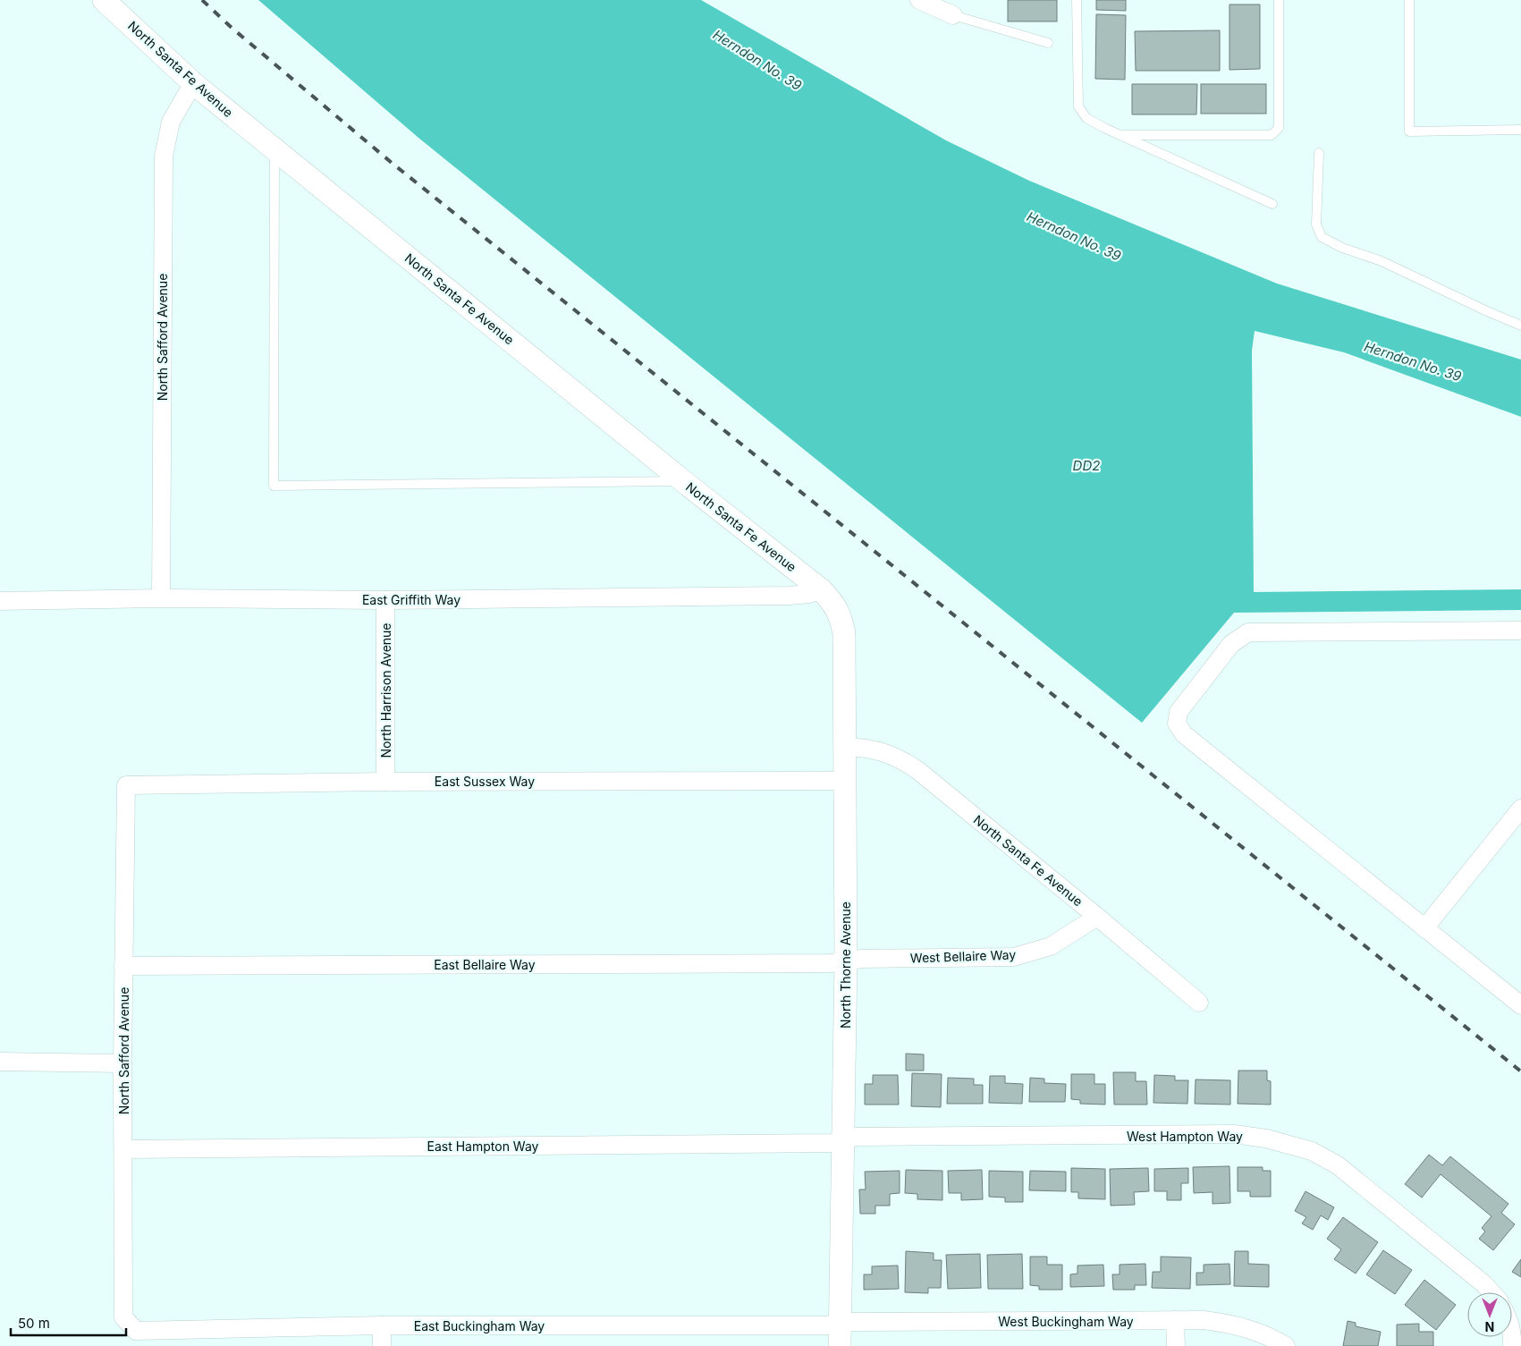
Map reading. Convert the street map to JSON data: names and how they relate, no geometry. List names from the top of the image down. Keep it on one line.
{"streets":{"street":["North Santa Fe Avenue","North Safford Avenue","East Griffith Way","North Harrison Avenue","East Sussex Way","West Bellaire Way","East Bellaire Way","North Thorne Avenue","West Hampton Way","East Hampton Way","West Buckingham Way","East Buckingham Way"]},"crossings":[["North Santa Fe Avenue","North Safford Avenue"],["North Santa Fe Avenue","East Griffith Way"],["North Santa Fe Avenue","West Bellaire Way"],["North Santa Fe Avenue","North Thorne Avenue"],["North Safford Avenue","East Griffith Way"],["North Safford Avenue","East Sussex Way"],["North Safford Avenue","East Bellaire Way"],["North Safford Avenue","East Hampton Way"],["North Safford Avenue","East Buckingham Way"],["East Griffith Way","North Harrison Avenue"],["East Griffith Way","North Thorne Avenue"],["North Harrison Avenue","East Sussex Way"],["East Sussex Way","North Thorne Avenue"],["West Bellaire Way","East Bellaire Way"],["West Bellaire Way","North Thorne Avenue"],["East Bellaire Way","North Thorne Avenue"],["North Thorne Avenue","West Hampton Way"],["North Thorne Avenue","East Hampton Way"],["North Thorne Avenue","West Buckingham Way"],["North Thorne Avenue","East Buckingham Way"],["West Hampton Way","East Hampton Way"],["West Buckingham Way","East Buckingham Way"]],"water":["Herndon No. 39","DD2"],"scale_bar":"50 m","north":"bottom"}
